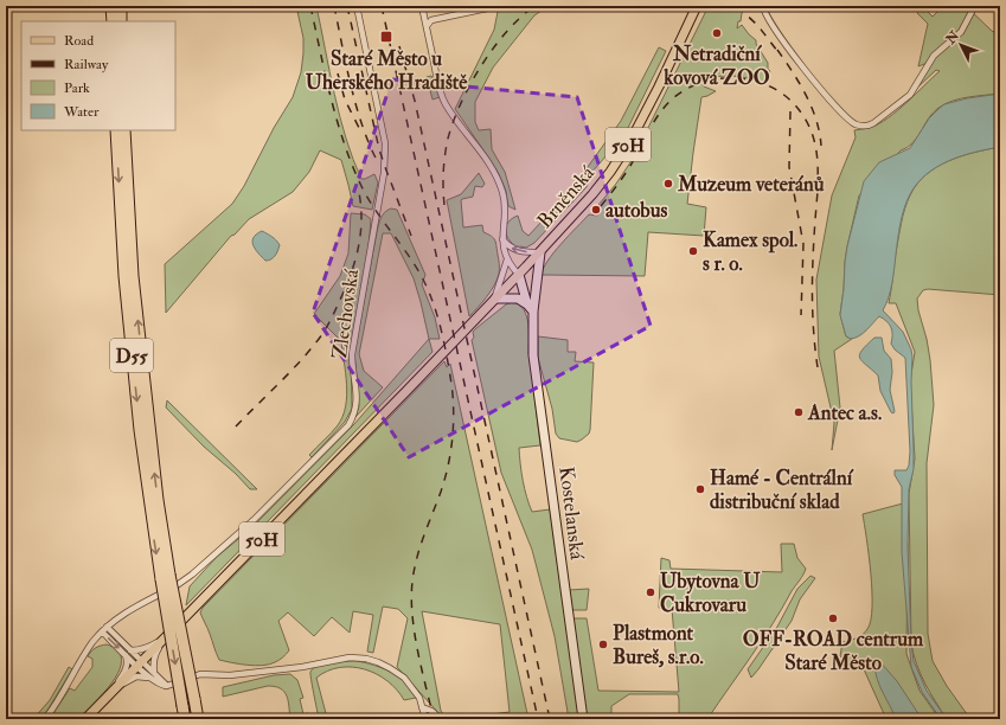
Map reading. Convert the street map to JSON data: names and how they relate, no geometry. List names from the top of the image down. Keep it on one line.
{"streets":{"highway":["D55"],"main road":["50H","Brněnská","Kostelanská"],"street":["Zlechovská"]},"crossings":[["50H","Brněnská"],["Brněnská","Kostelanská"]],"places":{"other":["Netradiční kovová ZOO","Muzeum veteránů","autobus","Kamex spol. s r. o.","Antec a.s.","Hamé - Centrální distribuční sklad","Ubytovna U Cukrovaru","OFF-ROAD centrum Staré Město","Plastmont Bureš, s.r.o."],"transit":["Staré Město u Uherského Hradiště"]},"legend":["Road","Railway","Park","Water"],"north":"top left"}
